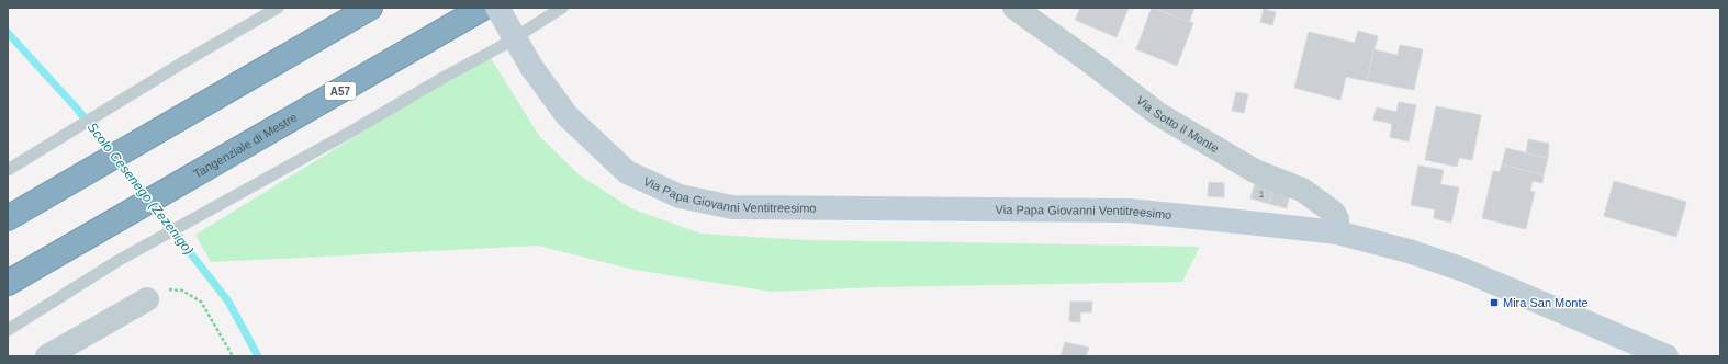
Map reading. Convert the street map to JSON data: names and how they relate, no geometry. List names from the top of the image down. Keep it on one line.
{"streets":{"highway":["A57","Tangenziale di Mestre"],"main road":["Via Papa Giovanni Ventitreesimo"],"street":["Via Sotto il Monte"]},"crossings":[["Via Sotto il Monte","Via Papa Giovanni Ventitreesimo"]],"water":["Scolo Cesenego (Zezenigo)"],"places":{"transit":["Mira San Monte"]},"house_numbers":["1"]}
